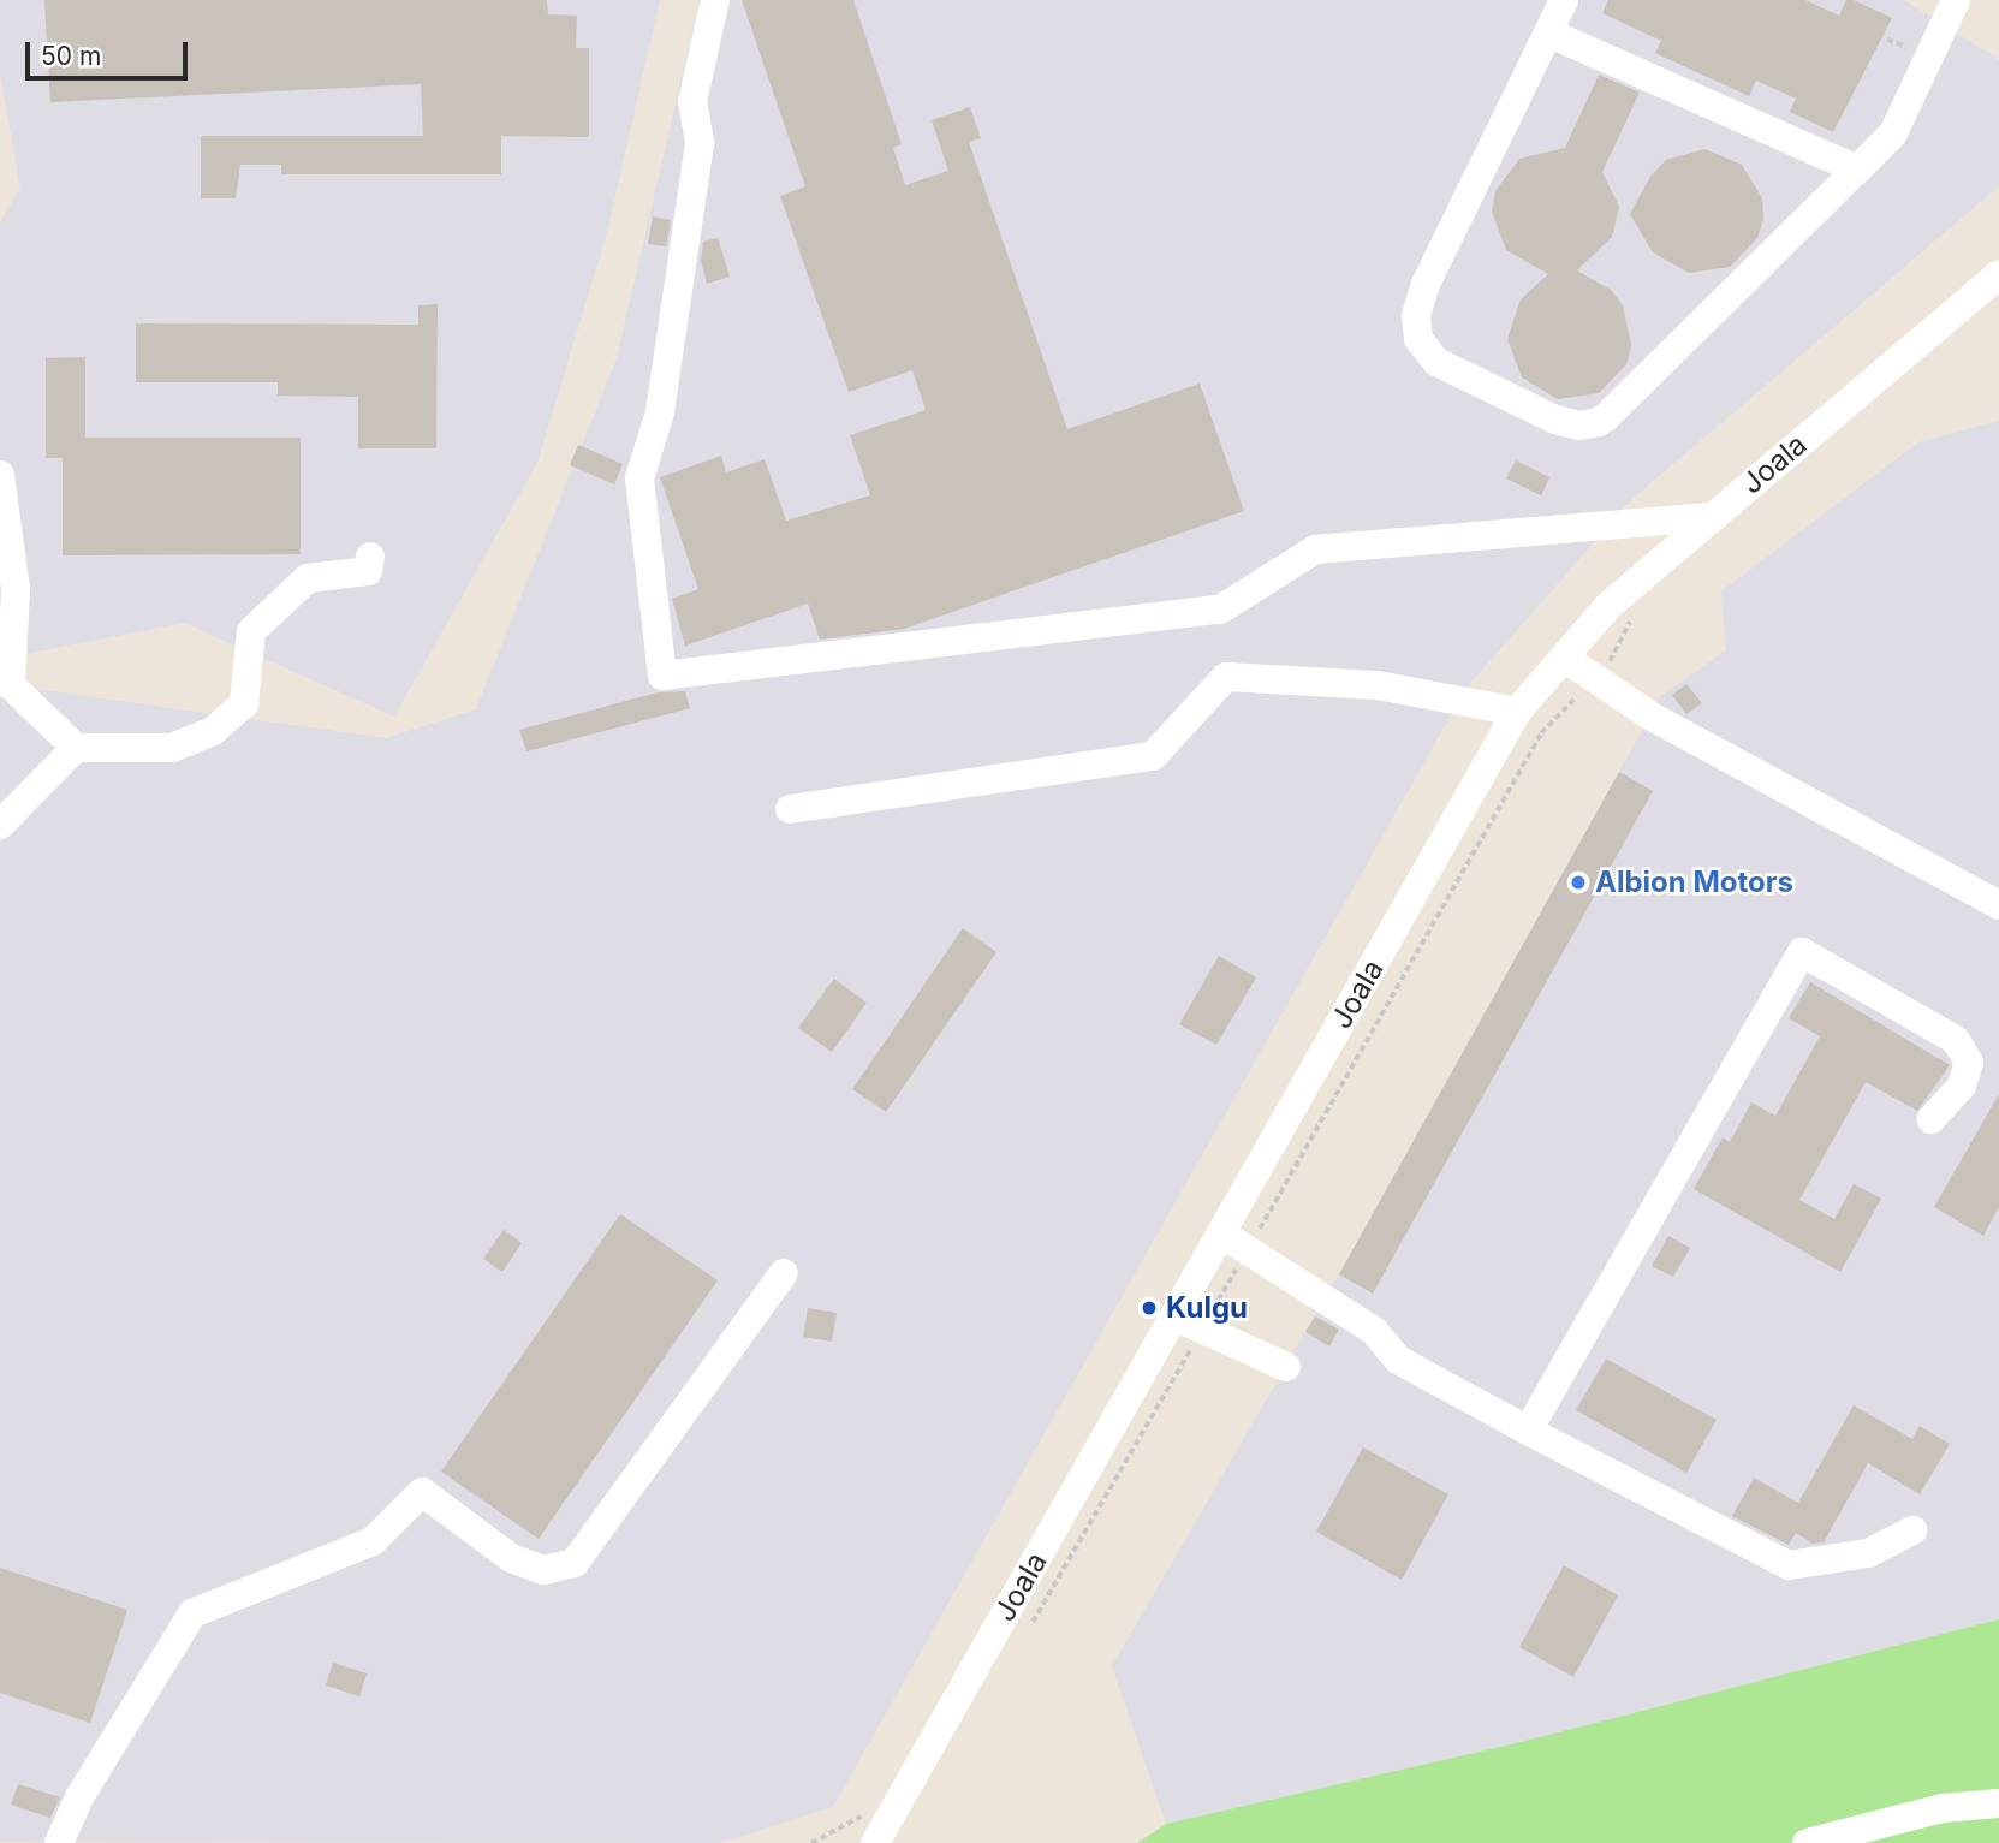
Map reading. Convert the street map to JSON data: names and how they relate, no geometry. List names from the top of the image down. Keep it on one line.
{"streets":{"street":["Joala"]},"places":["Albion Motors","Kulgu"],"scale_bar":"50 m"}
